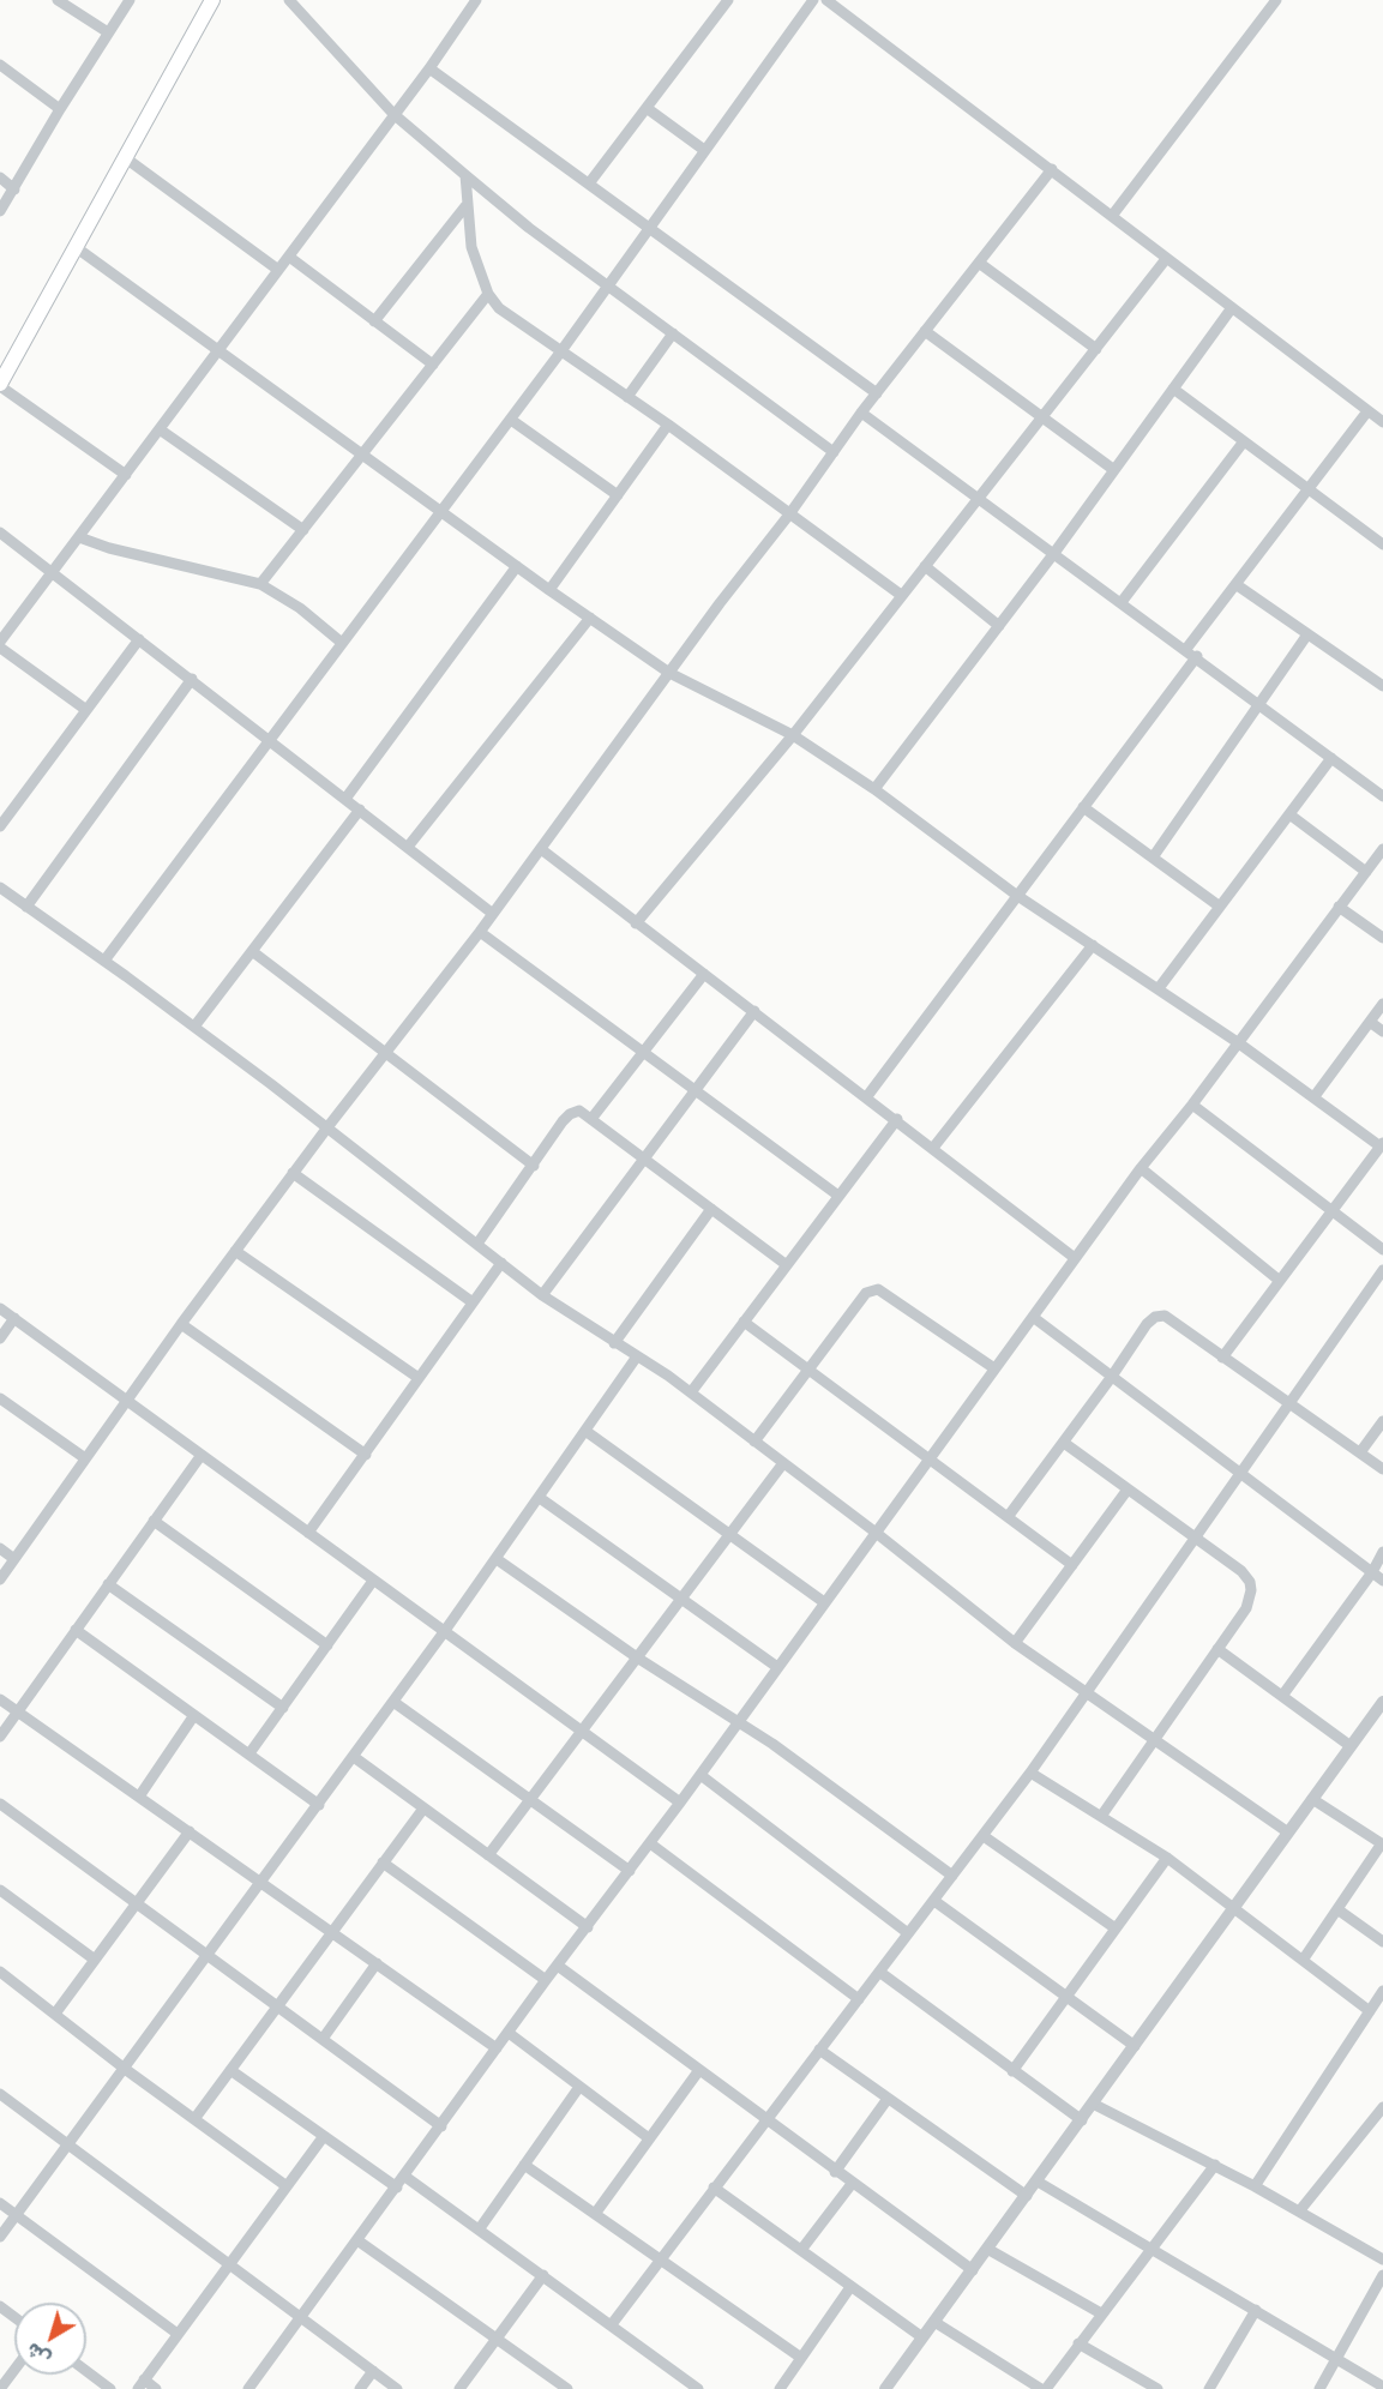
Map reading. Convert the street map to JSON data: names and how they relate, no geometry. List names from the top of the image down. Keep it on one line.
{"north":"bottom left"}
